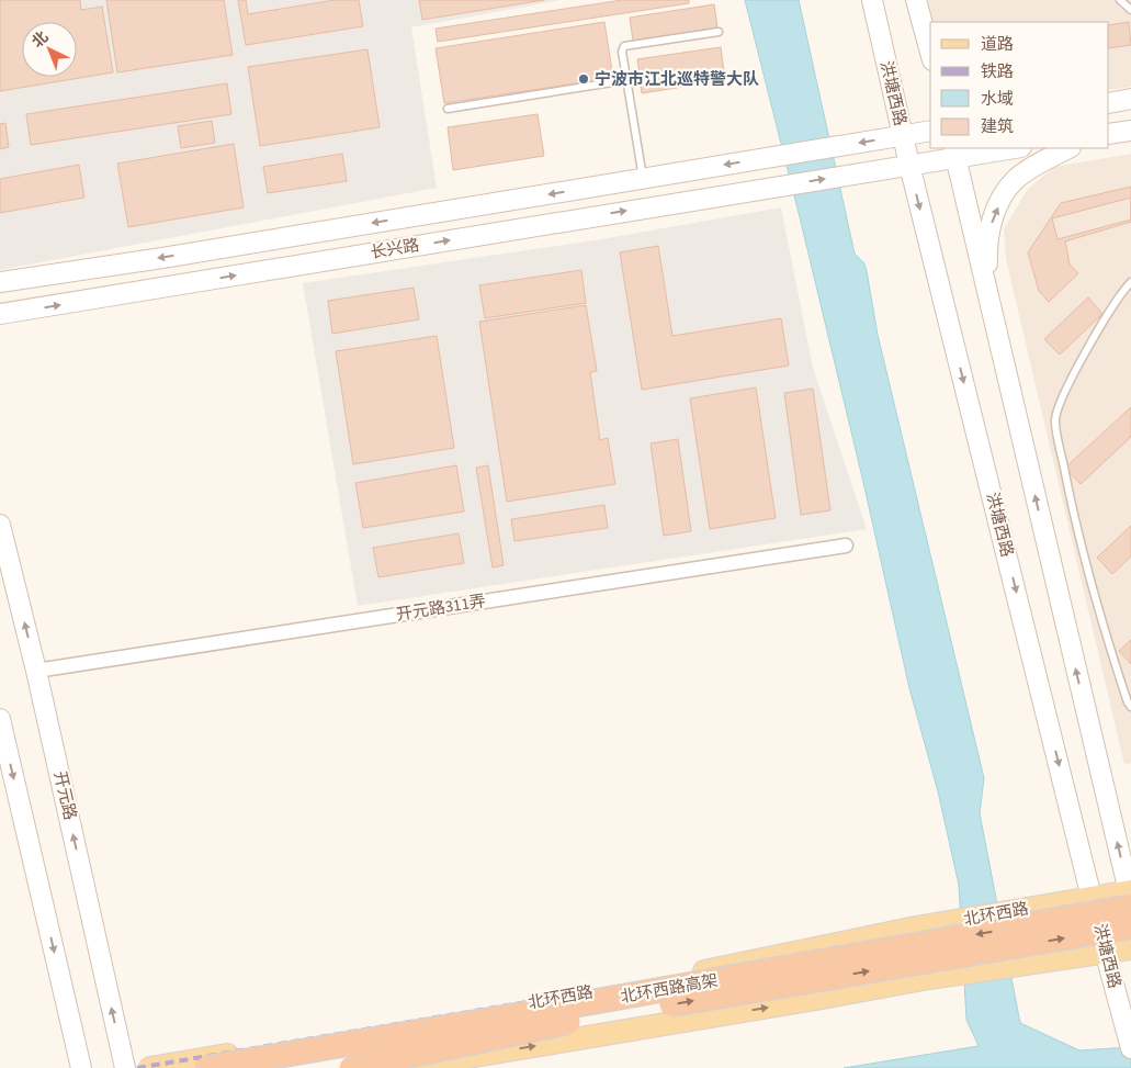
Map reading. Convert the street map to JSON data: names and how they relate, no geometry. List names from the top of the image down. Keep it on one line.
{"streets":{"highway":["北环西路高架"],"main road":["洪塘西路","长兴路","开元路","北环西路"],"street":["开元路311弄"]},"crossings":[["洪塘西路","长兴路"],["洪塘西路","北环西路"],["开元路311弄","开元路"],["北环西路","北环西路高架"]],"places":["宁波市江北巡特警大队"],"legend":["道路","铁路","水域","建筑"],"north":"top left"}
